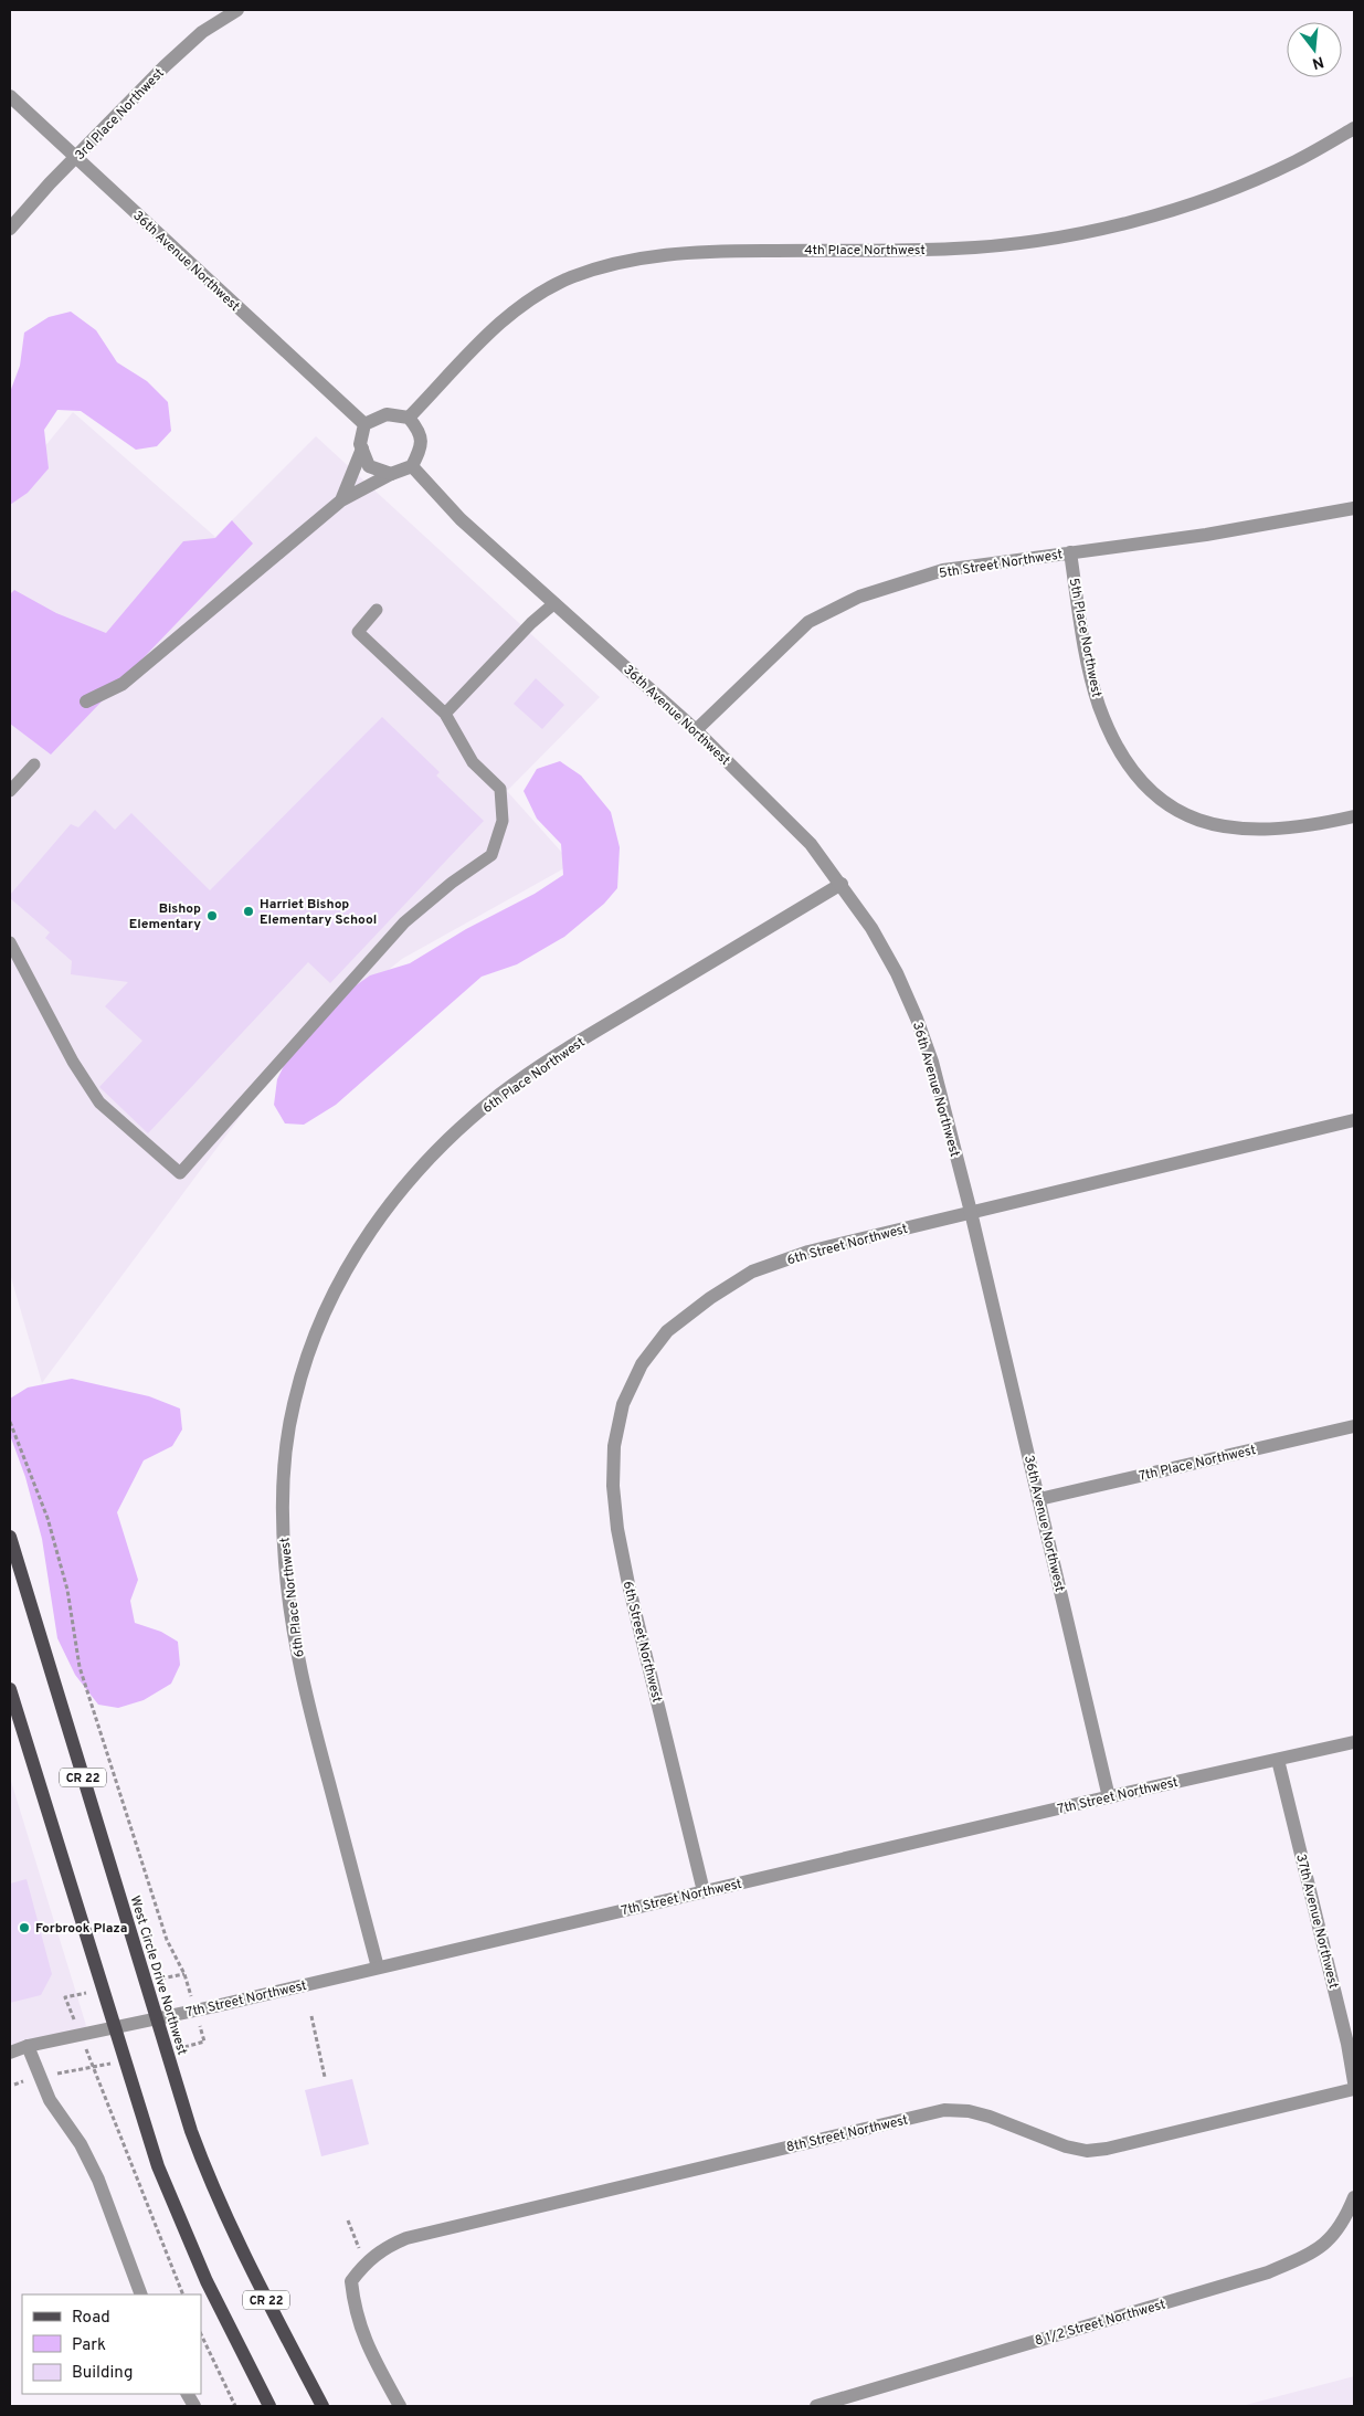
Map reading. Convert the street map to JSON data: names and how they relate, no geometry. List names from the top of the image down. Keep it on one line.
{"streets":{"main road":["CR 22","West Circle Drive Northwest"],"street":["3rd Place Northwest","4th Place Northwest","36th Avenue Northwest","5th Street Northwest","5th Place Northwest","6th Place Northwest","6th Street Northwest","7th Place Northwest","7th Street Northwest","37th Avenue Northwest","8th Street Northwest","8 1/2 Street Northwest"]},"crossings":[["3rd Place Northwest","36th Avenue Northwest"],["4th Place Northwest","36th Avenue Northwest"],["36th Avenue Northwest","5th Street Northwest"],["36th Avenue Northwest","6th Place Northwest"],["36th Avenue Northwest","6th Street Northwest"],["36th Avenue Northwest","7th Place Northwest"],["36th Avenue Northwest","7th Street Northwest"],["5th Street Northwest","5th Place Northwest"],["6th Place Northwest","7th Street Northwest"],["6th Street Northwest","7th Street Northwest"],["CR 22","7th Street Northwest"],["7th Street Northwest","37th Avenue Northwest"],["7th Street Northwest","West Circle Drive Northwest"]],"places":["Harriet Bishop Elementary School","Bishop Elementary","Forbrook Plaza"],"legend":["Road","Park","Building"],"north":"bottom"}
